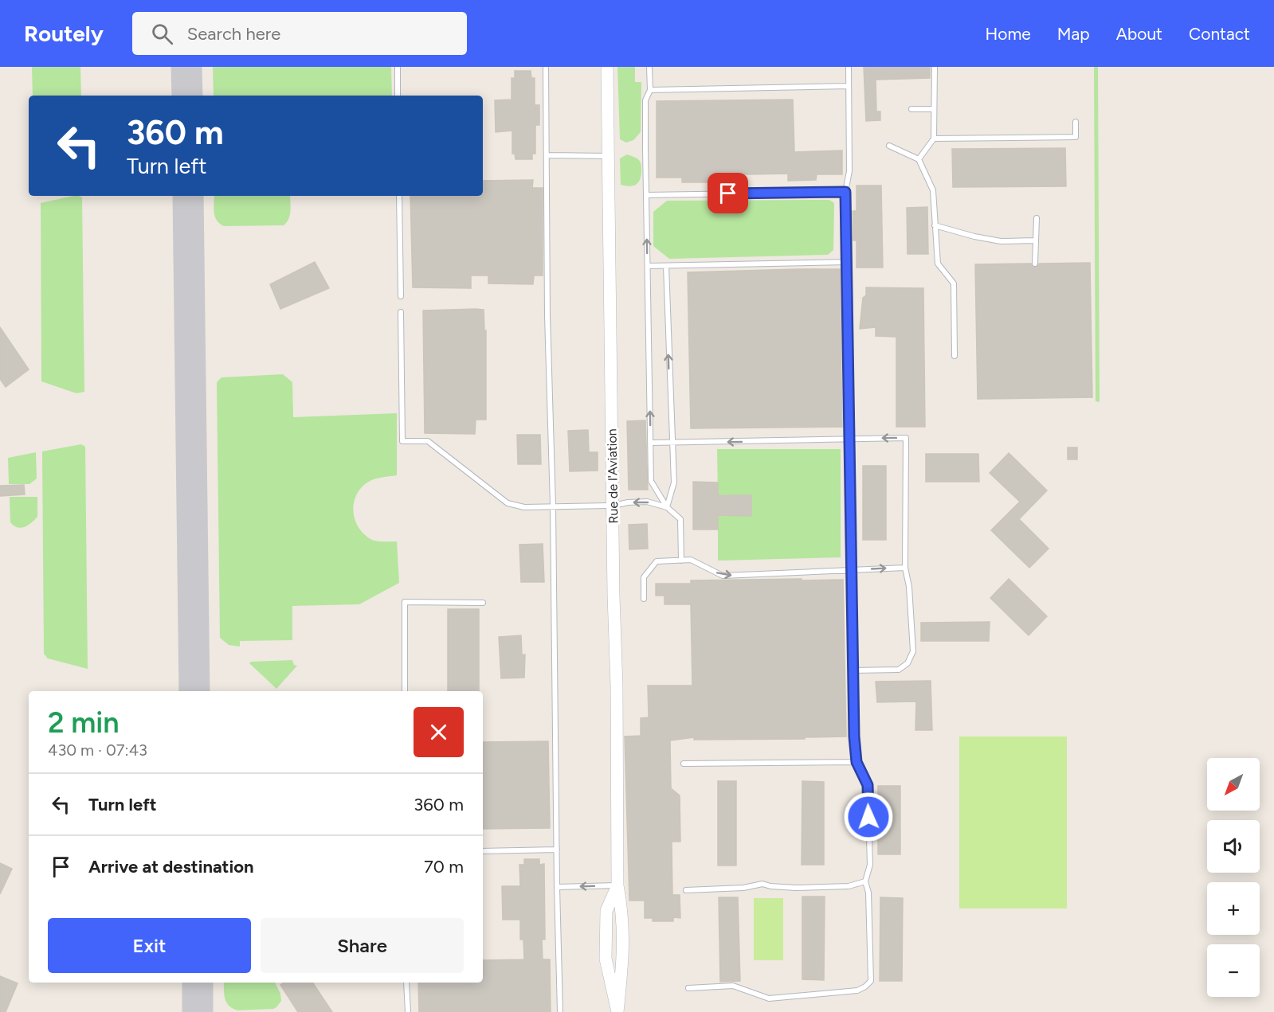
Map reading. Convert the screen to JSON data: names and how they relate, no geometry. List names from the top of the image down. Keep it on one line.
{"streets":{"street":["Rue de l'Aviation"]},"north":"bottom left","page":{"header":"Routely","search":"Search here","nav":["Home","Map","About","Contact"],"turn":["360 m","Turn left"],"heading":["2 min","430 m · 07:43"],"map_buttons":["+","−"],"list":[{"name":"Turn left","value":"360 m"},{"name":"Arrive at destination","value":"70 m"}],"buttons":["Exit","Share"]}}
